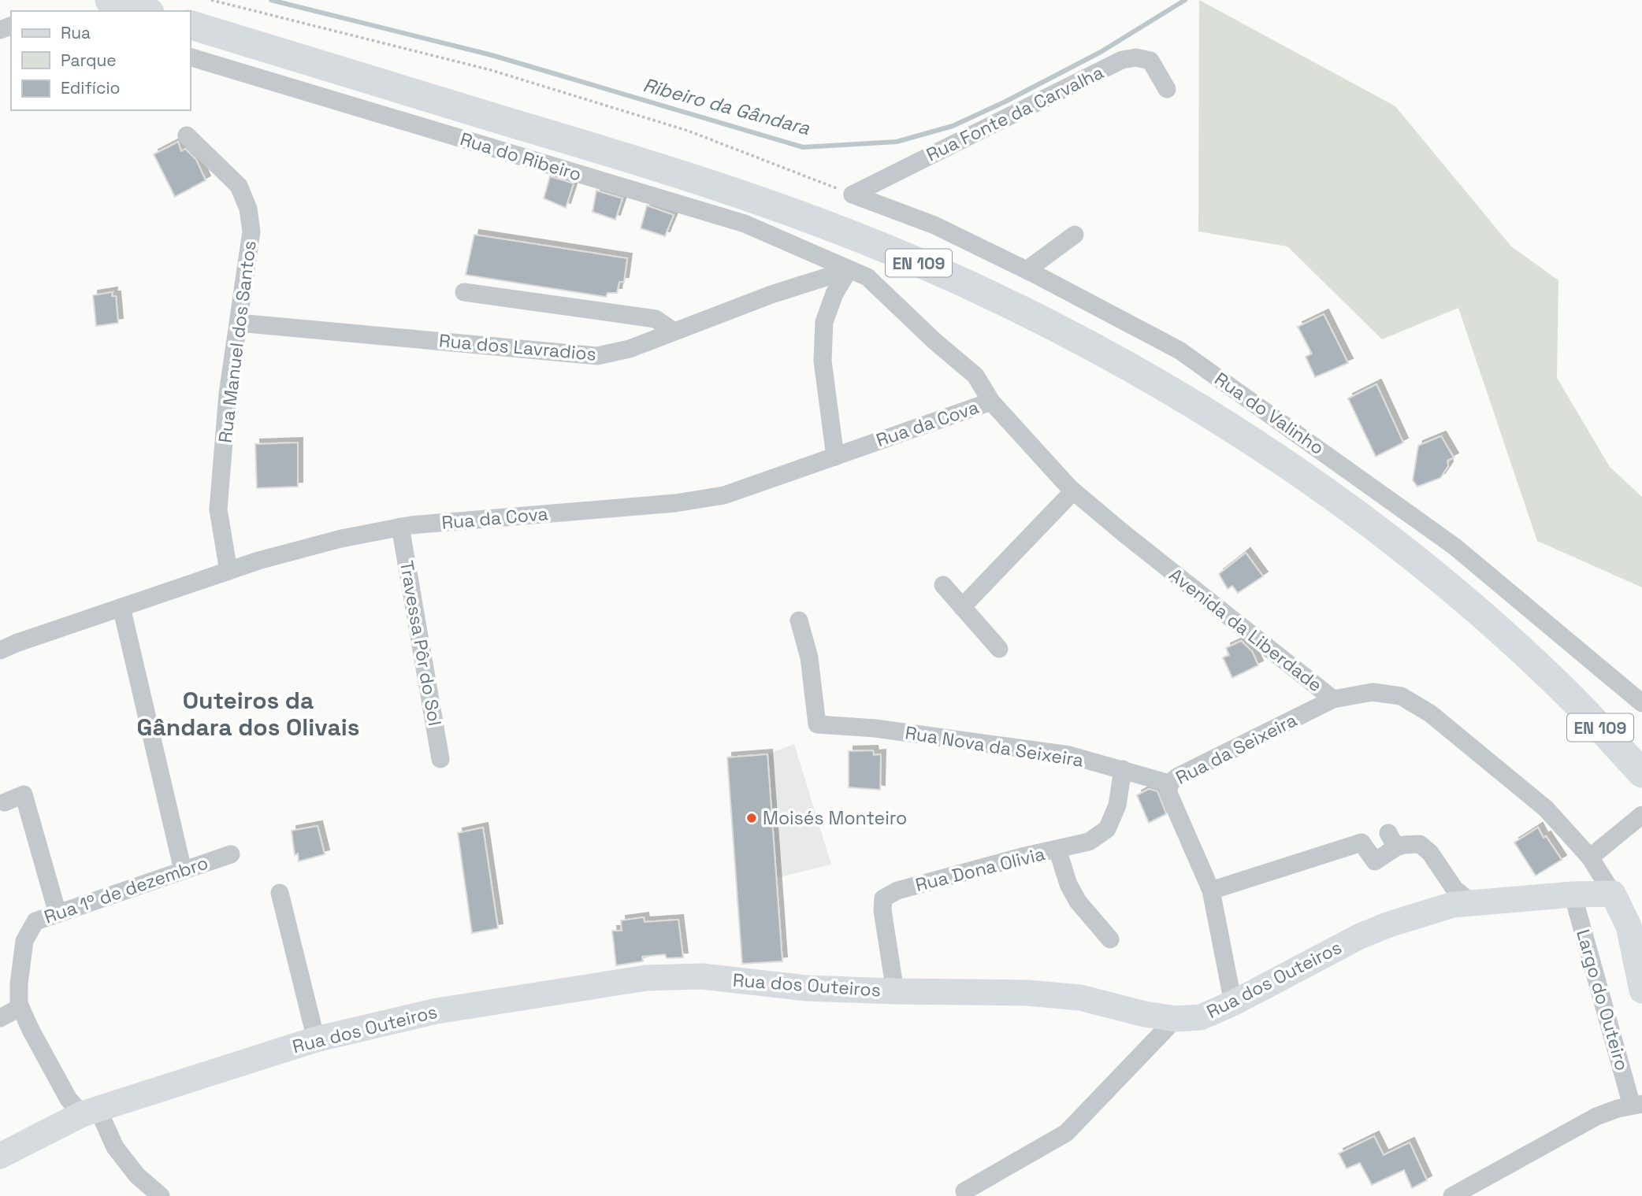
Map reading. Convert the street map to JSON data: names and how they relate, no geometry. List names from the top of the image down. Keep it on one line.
{"streets":{"main road":["EN 109"],"street":["Rua Fonte da Carvalha","Rua do Ribeiro","Rua Manuel dos Santos","Rua dos Lavradios","Rua do Valinho","Rua da Cova","Avenida da Liberdade","Travessa Pôr do Sol","Rua Nova da Seixeira","Rua da Seixeira","Rua Dona Olivia","Rua 1º de dezembro","Rua dos Outeiros","Largo do Outeiro"]},"crossings":[["Rua Fonte da Carvalha","Rua do Valinho"],["Rua do Ribeiro","Rua dos Lavradios"],["Rua do Ribeiro","Rua da Cova"],["Rua do Ribeiro","Avenida da Liberdade"],["Rua Manuel dos Santos","Rua dos Lavradios"],["Rua Manuel dos Santos","Rua da Cova"],["Rua da Cova","Avenida da Liberdade"],["Rua da Cova","Travessa Pôr do Sol"],["Avenida da Liberdade","Rua da Seixeira"],["Avenida da Liberdade","Rua dos Outeiros"],["Rua Nova da Seixeira","Rua da Seixeira"],["Rua Nova da Seixeira","Rua Dona Olivia"],["Rua Dona Olivia","Rua dos Outeiros"],["Rua 1º de dezembro","Rua dos Outeiros"],["Rua dos Outeiros","Largo do Outeiro"]],"districts":["Outeiros da Gândara dos Olivais"],"water":["Ribeiro da Gândara"],"places":["Moisés Monteiro"],"legend":["Rua","Parque","Edifício"]}
